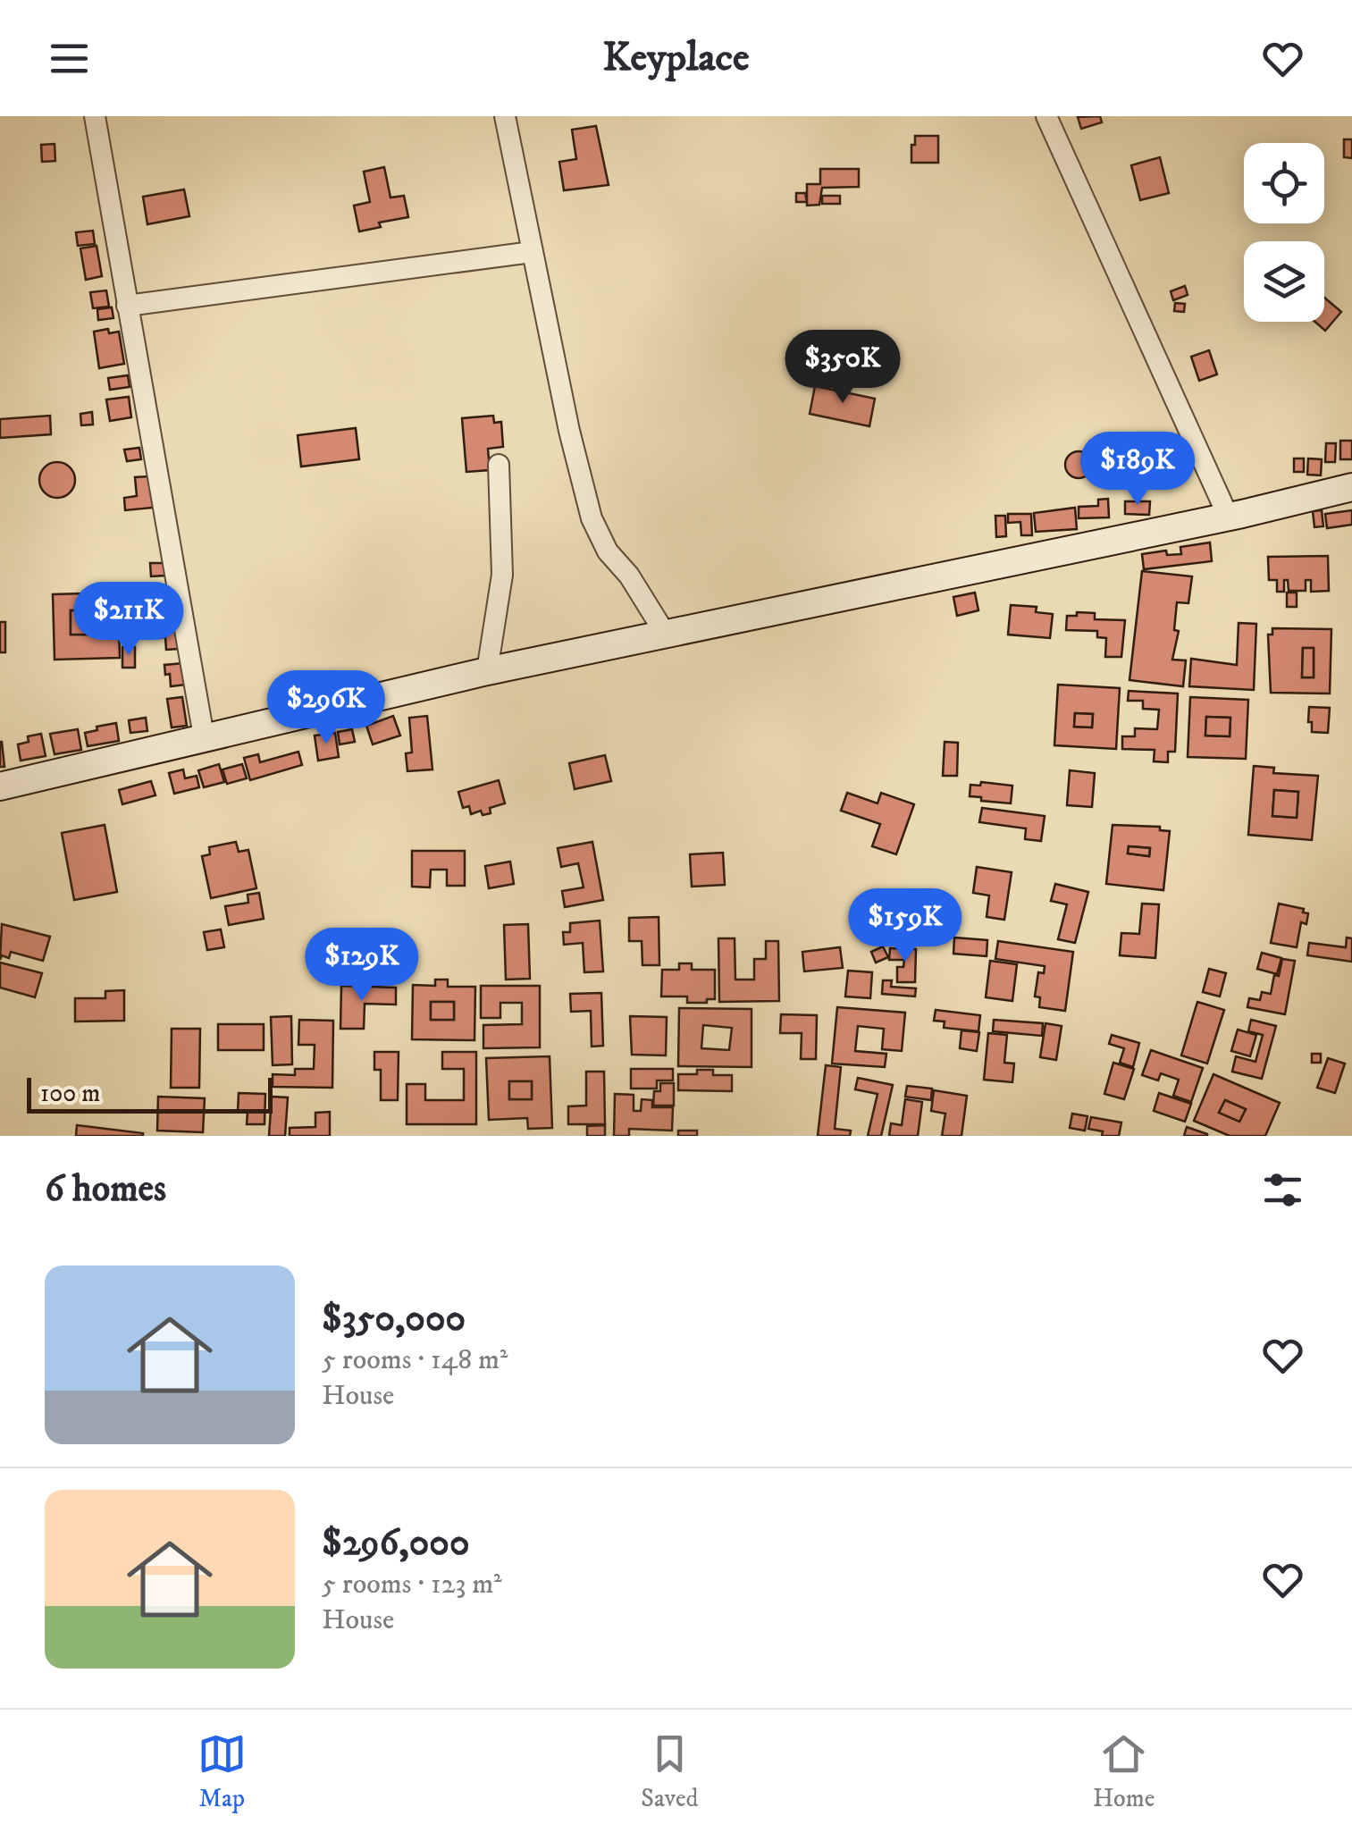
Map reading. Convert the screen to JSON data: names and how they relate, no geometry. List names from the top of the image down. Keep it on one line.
{"scale_bar":"100 m","page":{"header":"Keyplace","price":["$350K","$189K","$211K","$296K","$159K","$129K"],"scale":"100 m","heading":"6 homes","list":[{"name":"$350,000","note":"5 rooms · 148 m² · House"},{"name":"$296,000","note":"5 rooms · 123 m² · House"}],"tabs":["Map","Saved","Home"]}}
